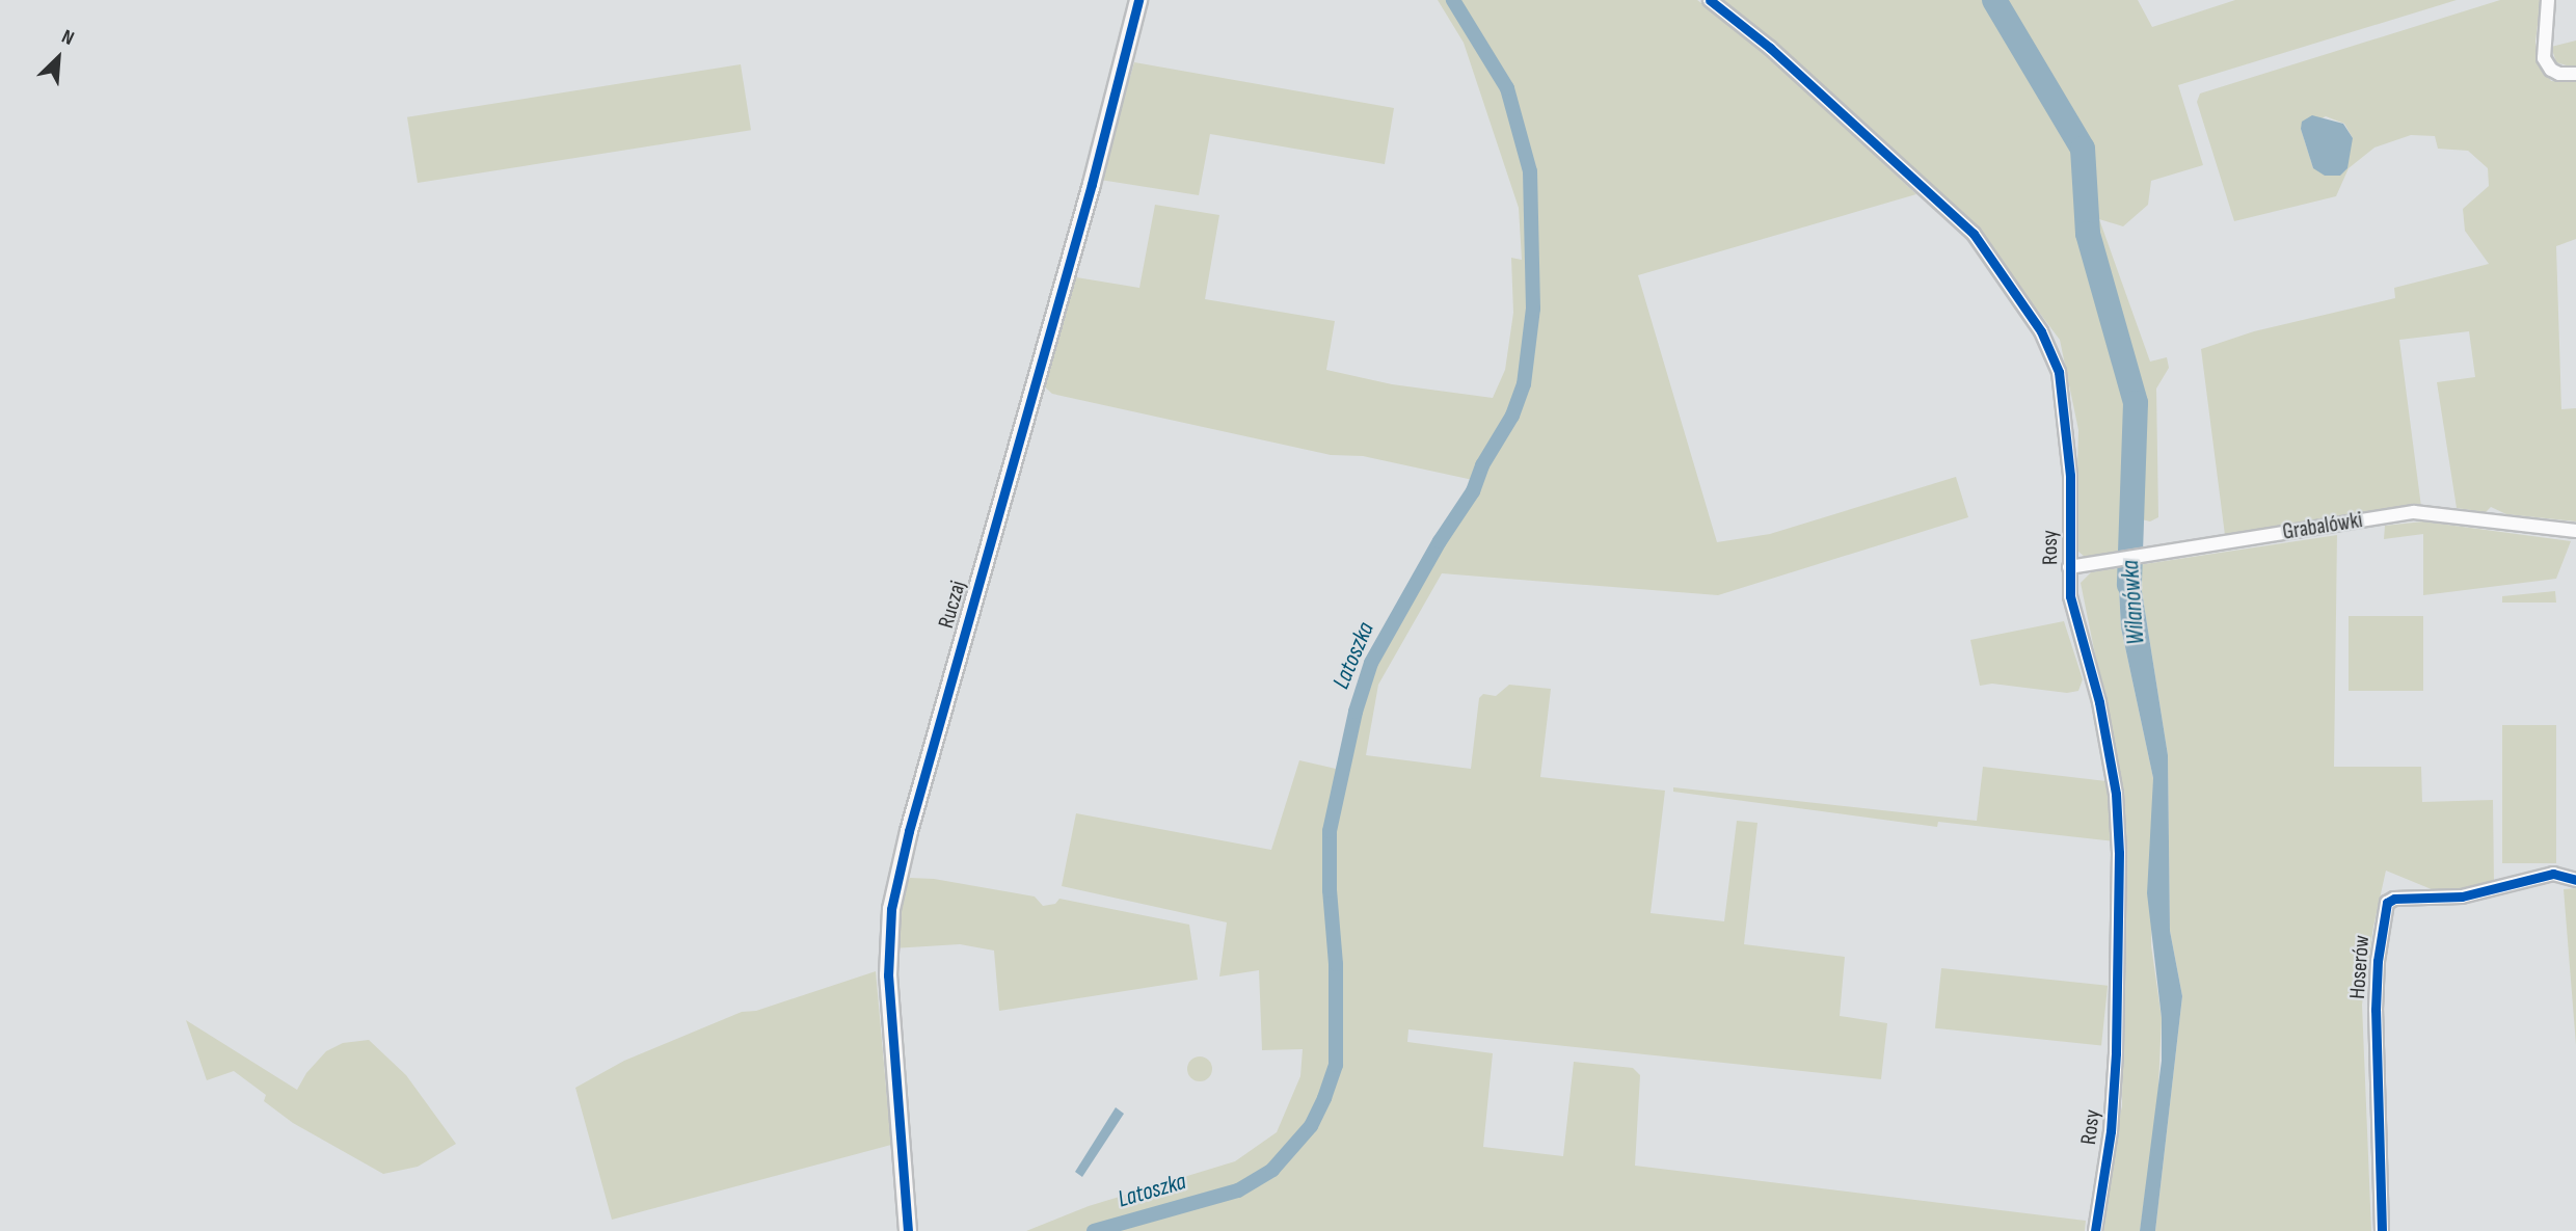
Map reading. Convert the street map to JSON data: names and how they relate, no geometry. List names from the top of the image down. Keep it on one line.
{"streets":{"street":["Grabalówki","Rosy","Ruczaj","Hoserów"]},"crossings":[["Grabalówki","Rosy"]],"water":["Wilanówka","Latoszka"],"north":"top right"}
